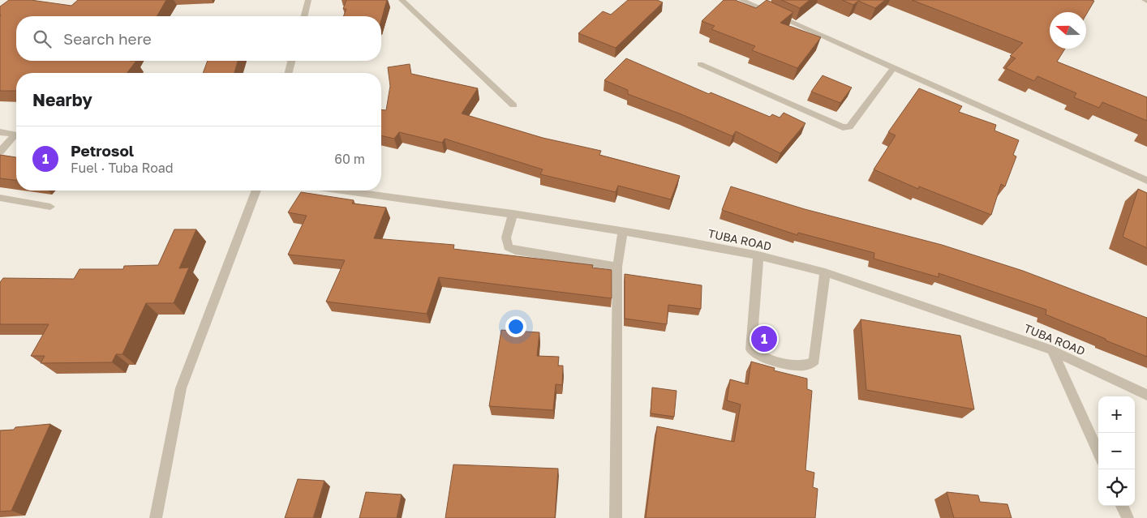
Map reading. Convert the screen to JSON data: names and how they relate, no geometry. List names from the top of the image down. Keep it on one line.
{"streets":{"street":["TUBA ROAD"]},"north":"left","page":{"search":"Search here","heading":"Nearby","list":[{"mark":"1","name":"Petrosol","note":"Fuel · Tuba Road","value":"60 m"}],"pins":"1","map_buttons":["+","−"]}}
